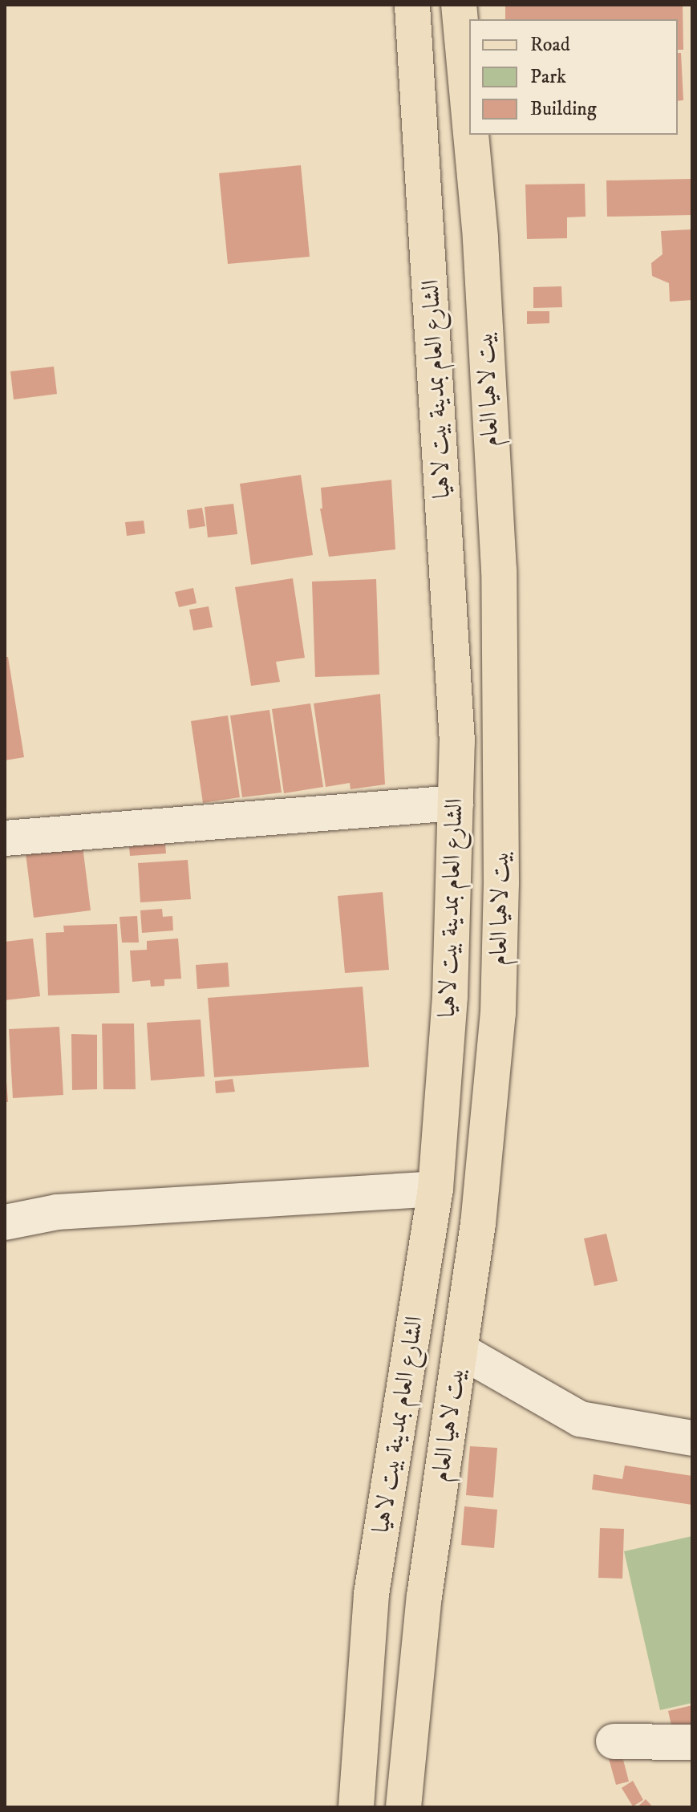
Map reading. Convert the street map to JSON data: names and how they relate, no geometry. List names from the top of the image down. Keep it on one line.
{"streets":{"main road":["الشارع العام بمدينة بيت لاهيا","بيت لاهيا العام"]},"legend":["Road","Park","Building"]}
